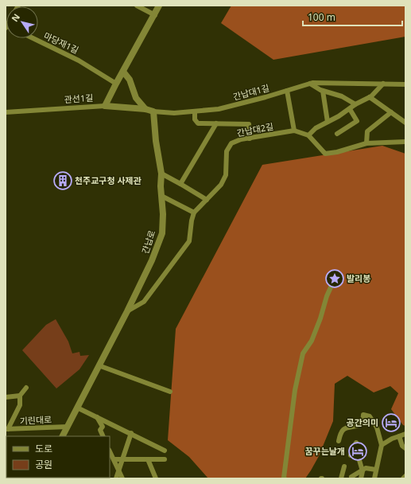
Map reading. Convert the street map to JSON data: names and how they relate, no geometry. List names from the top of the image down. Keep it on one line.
{"streets":{"street":["마당재1길","간납대1길","관선1길","간납대2길","간납로","기린대로"]},"crossings":[["간납대1길","관선1길"],["간납대1길","간납로"],["관선1길","간납로"],["간납로","기린대로"]],"places":{"building":["천주교구청 사제관"],"place":["발리봉"],"hotel":["공간의미","꿈꾸는날개"]},"legend":["도로","공원"],"scale_bar":"100 m","north":"top left"}
